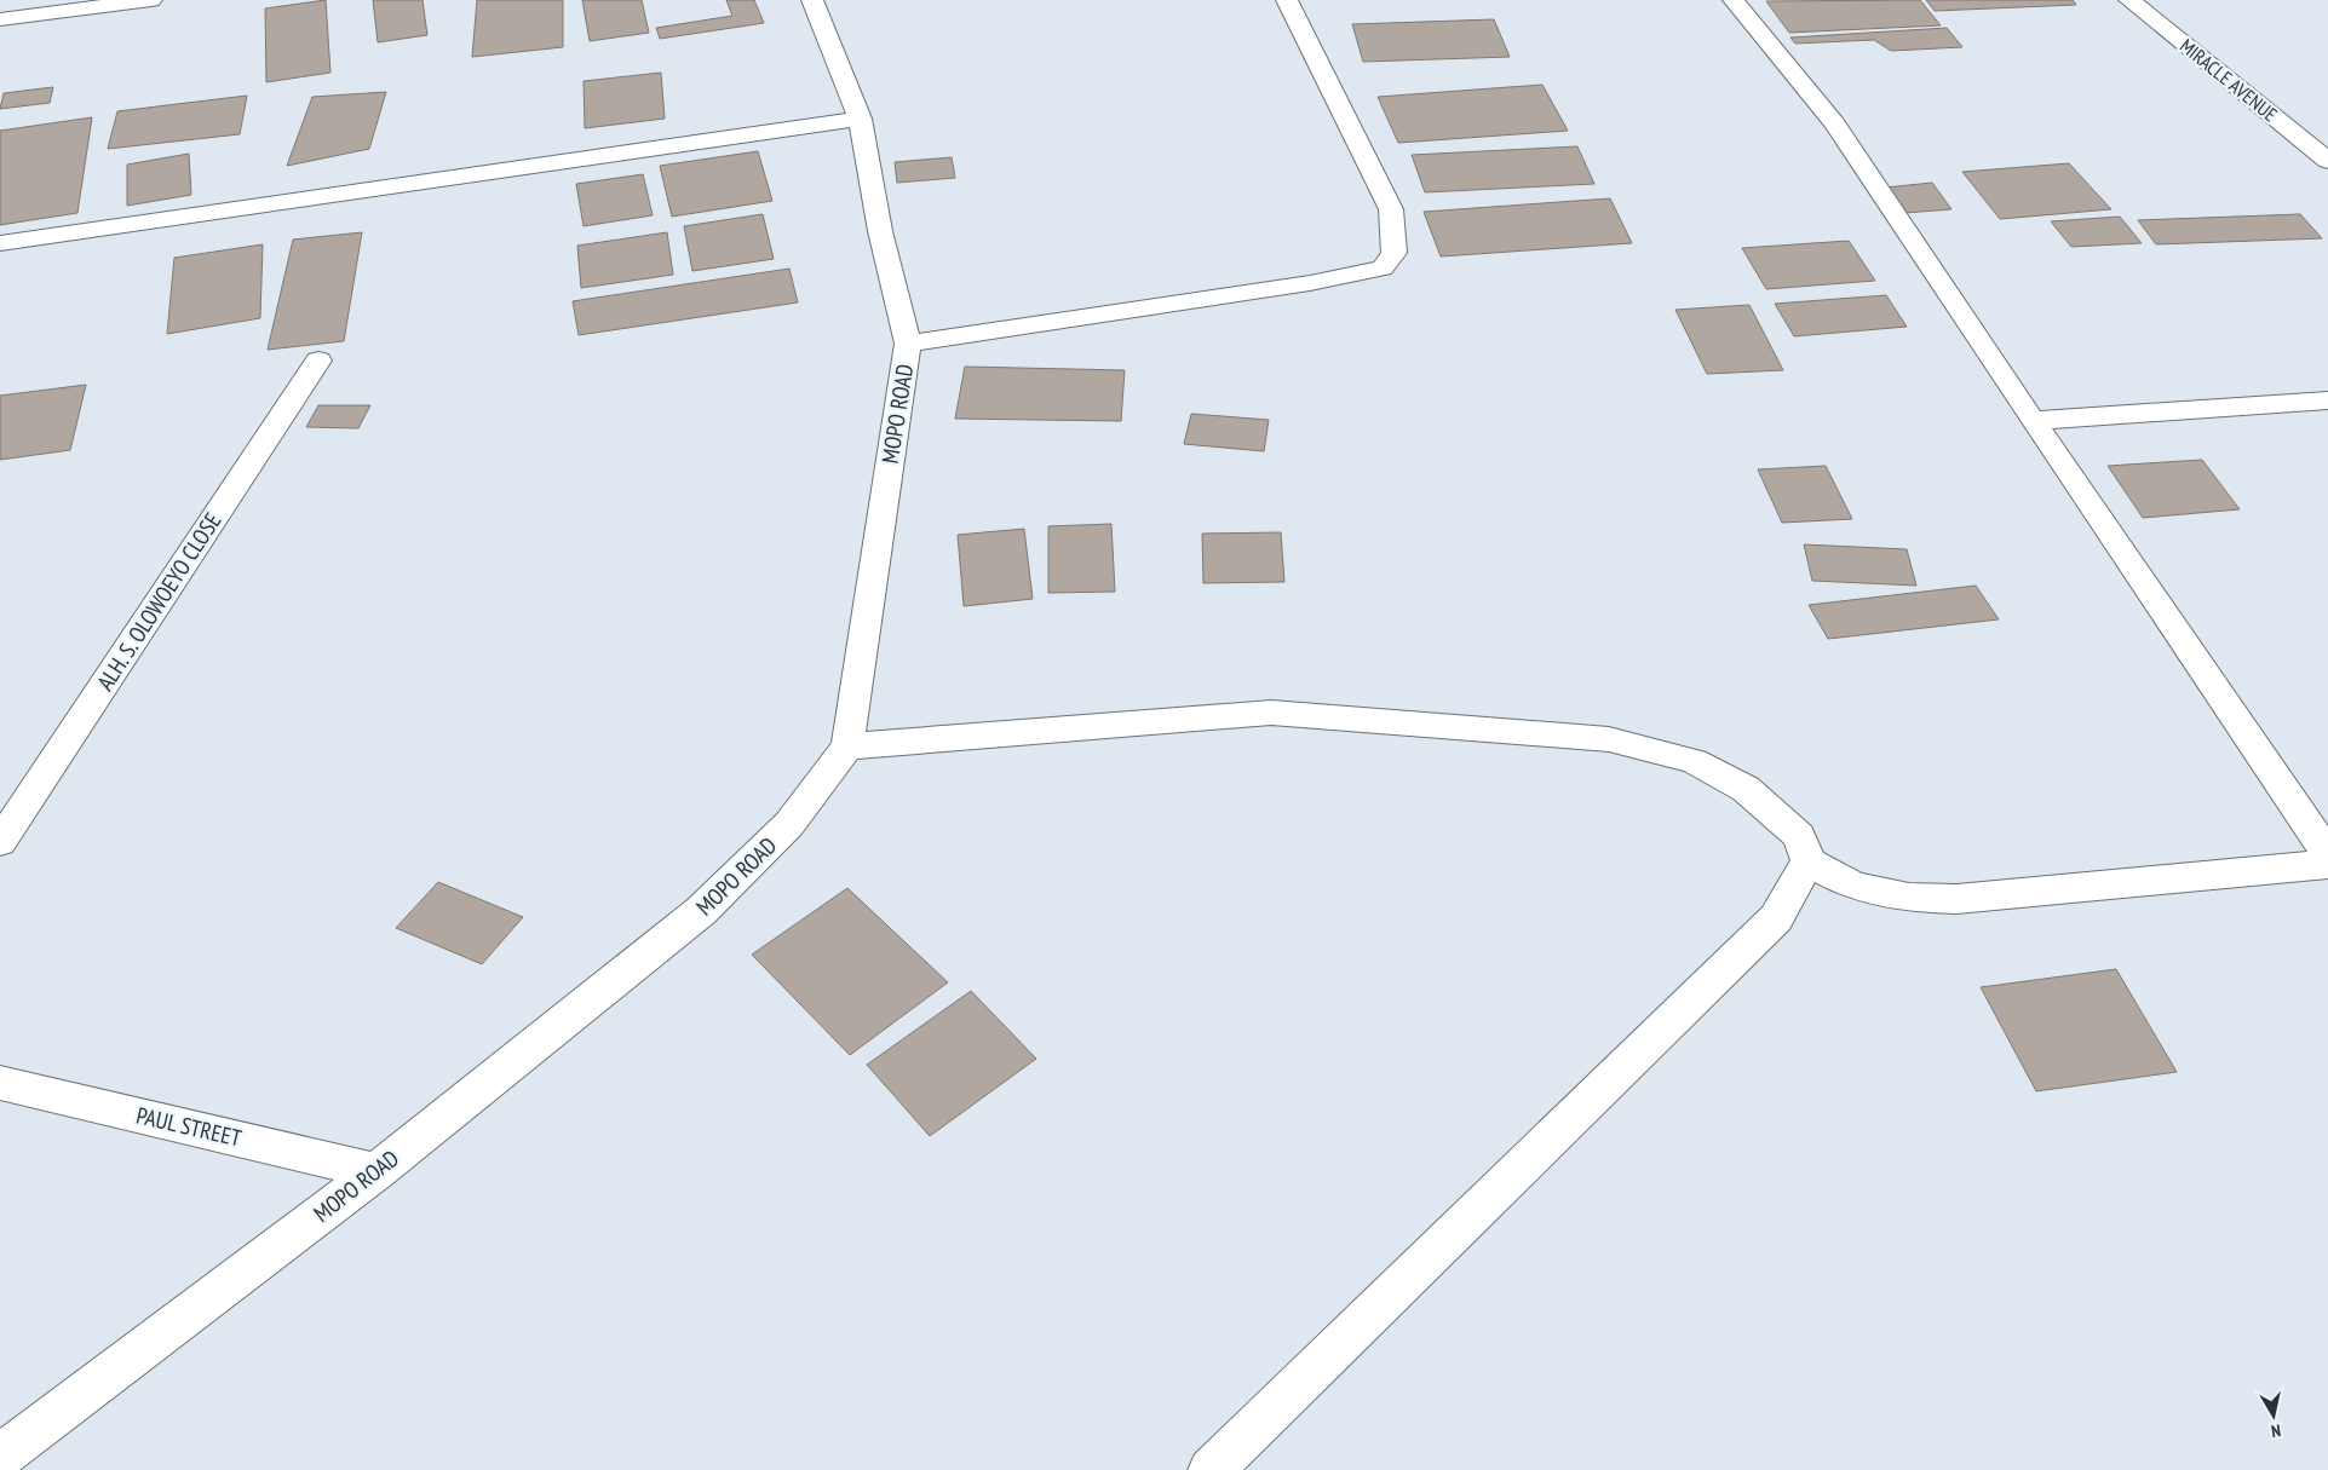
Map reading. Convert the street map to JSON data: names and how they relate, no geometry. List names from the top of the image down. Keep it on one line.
{"streets":{"street":["MIRACLE AVENUE","MOPO ROAD","ALH. S. OLOWOEYO CLOSE","PAUL STREET"]},"crossings":[["MOPO ROAD","PAUL STREET"]],"north":"bottom"}
